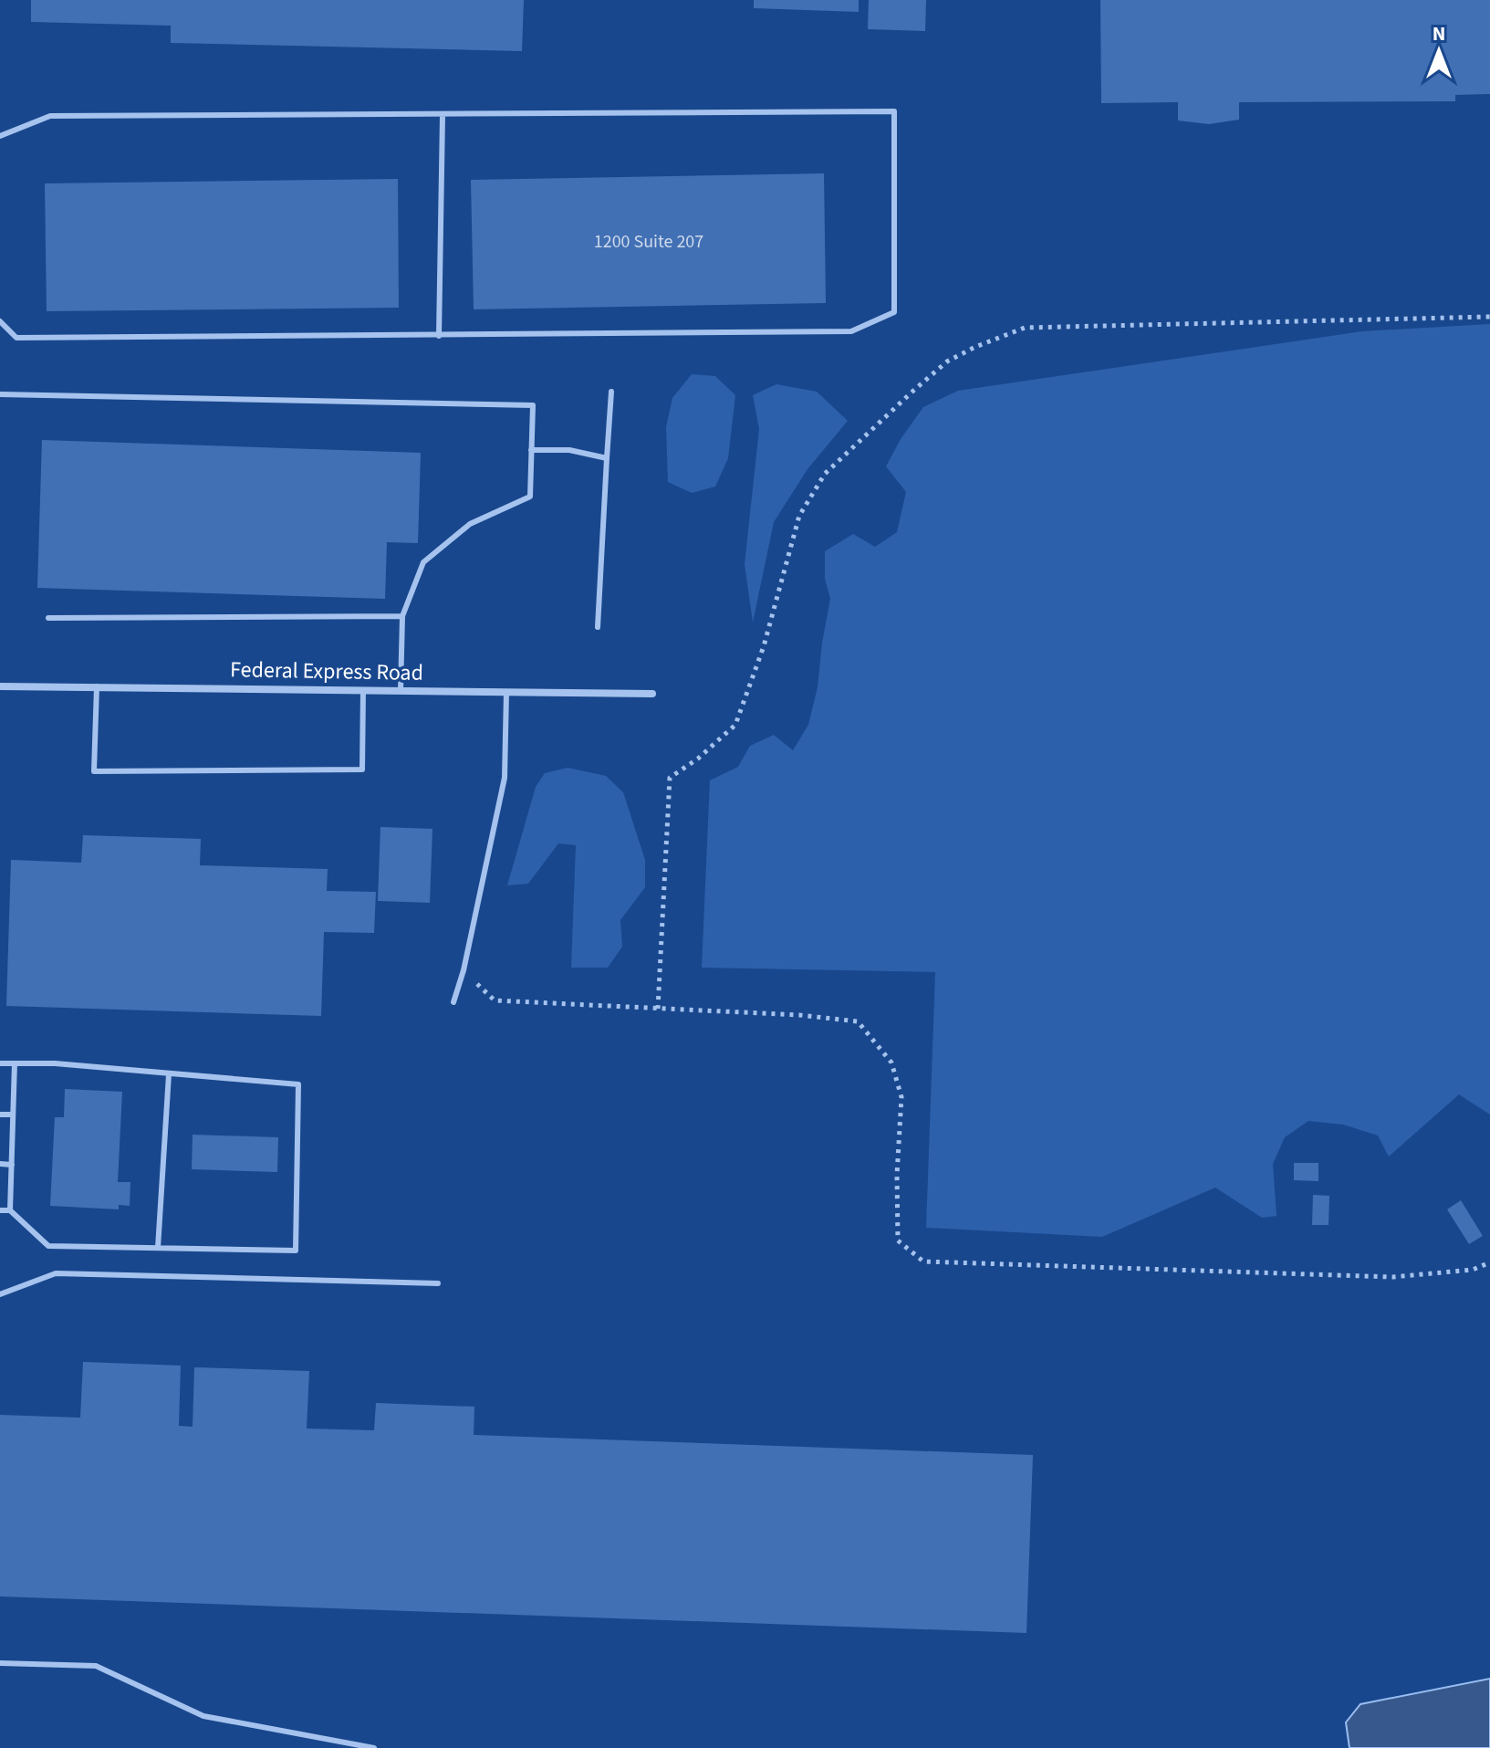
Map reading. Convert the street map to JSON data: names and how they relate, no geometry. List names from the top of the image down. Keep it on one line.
{"streets":{"street":["Federal Express Road"]},"house_numbers":["1200 Suite 207"],"north":"top"}
